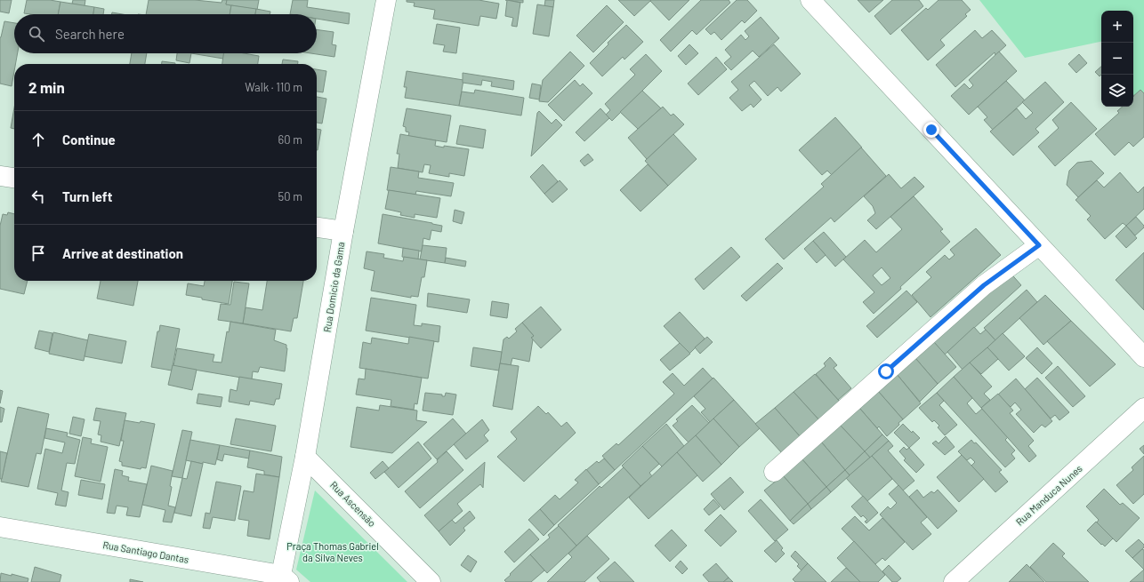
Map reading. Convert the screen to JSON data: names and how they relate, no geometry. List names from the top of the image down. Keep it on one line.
{"streets":{"street":["Rua Domicio da Gama","Rua Manduca Nunes","Rua Ascensão","Rua Santiago Dantas"]},"crossings":[["Rua Domicio da Gama","Rua Ascensão"],["Rua Domicio da Gama","Rua Santiago Dantas"]],"parks":["Praça Thomas Gabriel da Silva Neves"],"page":{"map_buttons":["+","−"],"search":"Search here","heading":["2 min","Walk · 110 m"],"list":[["Continue","60 m"],["Turn left","50 m"],"Arrive at destination"]}}
